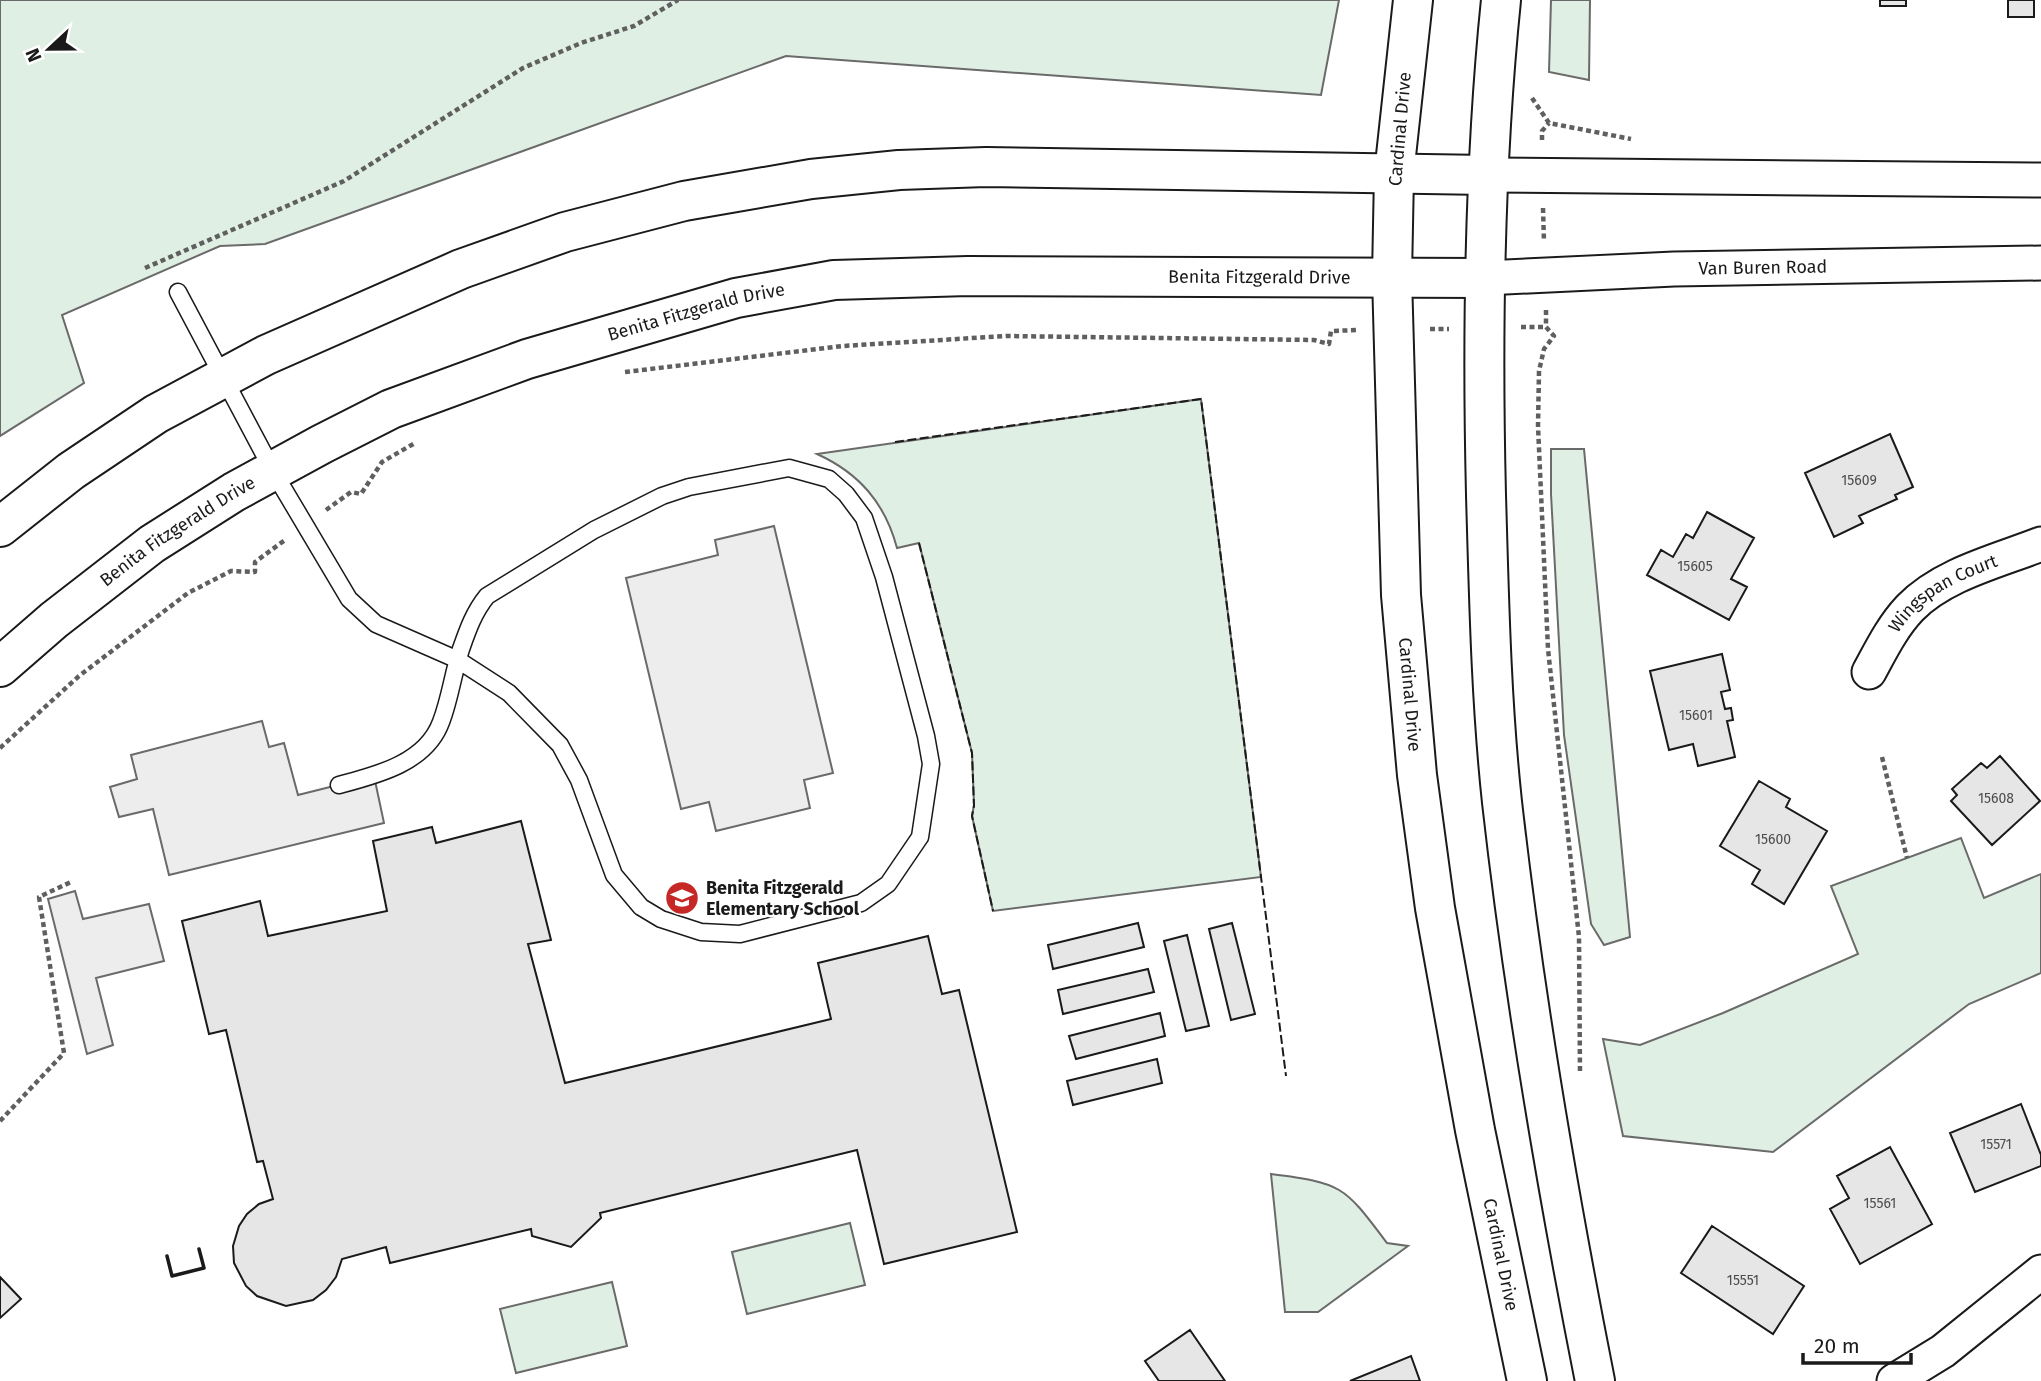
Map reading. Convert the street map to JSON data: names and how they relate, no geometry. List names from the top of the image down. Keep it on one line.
{"streets":{"main road":["Cardinal Drive","Benita Fitzgerald Drive"],"street":["Van Buren Road","Wingspan Court"]},"crossings":[["Cardinal Drive","Benita Fitzgerald Drive"],["Van Buren Road","Benita Fitzgerald Drive"]],"places":{"school or university":["Benita Fitzgerald Elementary School"]},"house_numbers":["15609","15605","15601","15608","15600","15571","15561","15551"],"scale_bar":"20 m","north":"left"}
